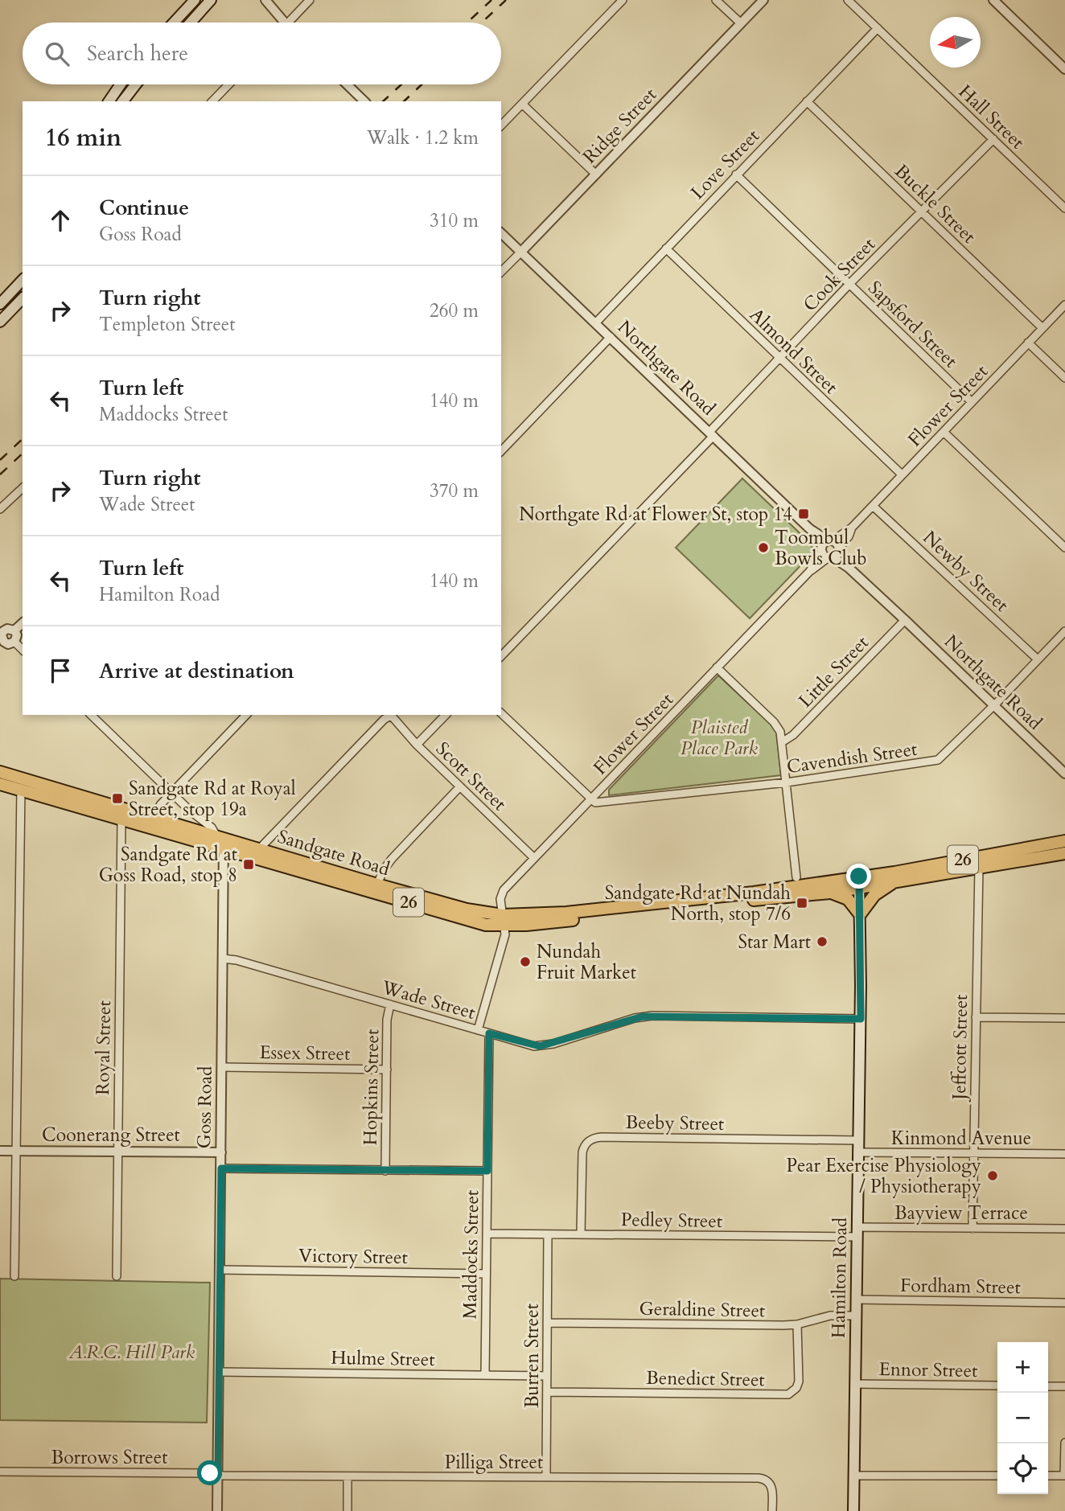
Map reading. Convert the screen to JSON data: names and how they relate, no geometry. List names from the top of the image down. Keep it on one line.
{"streets":{"highway":["Sandgate Road","26"],"main road":["Hamilton Road"],"street":["Hall Street","Ridge Street","Love Street","Buckle Street","Cook Street","Sapsford Street","Almond Street","Northgate Road","Flower Street","Newby Street","Little Street","Cavendish Street","Scott Street","Wade Street","Jeffcott Street","Royal Street","Essex Street","Hopkins Street","Goss Road","Beeby Street","Coonerang Street","Kinmond Avenue","Bayview Terrace","Pedley Street","Maddocks Street","Victory Street","Fordham Street","Geraldine Street","Burren Street","Hulme Street","Ennor Street","Benedict Street","Borrows Street","Pilliga Street"]},"crossings":[["Hall Street","Love Street"],["Hall Street","Cook Street"],["Ridge Street","Northgate Road"],["Love Street","Buckle Street"],["Love Street","Sapsford Street"],["Love Street","Almond Street"],["Love Street","Northgate Road"],["Buckle Street","Cook Street"],["Buckle Street","Flower Street"],["Cook Street","Sapsford Street"],["Cook Street","Almond Street"],["Cook Street","Northgate Road"],["Sapsford Street","Flower Street"],["Almond Street","Flower Street"],["Northgate Road","Flower Street"],["Northgate Road","Little Street"],["Northgate Road","Cavendish Street"],["Flower Street","Newby Street"],["Flower Street","Cavendish Street"],["Flower Street","Scott Street"],["Flower Street","Sandgate Road"],["Newby Street","Cavendish Street"],["Sandgate Road","Jeffcott Street"],["Sandgate Road","Royal Street"],["Sandgate Road","Goss Road"],["Sandgate Road","Hamilton Road"],["Wade Street","Hopkins Street"],["Wade Street","Goss Road"],["Wade Street","Maddocks Street"],["Wade Street","Hamilton Road"],["Jeffcott Street","Kinmond Avenue"],["Jeffcott Street","Bayview Terrace"],["Royal Street","Coonerang Street"],["Essex Street","Hopkins Street"],["Essex Street","Goss Road"],["Goss Road","Coonerang Street"],["Goss Road","Victory Street"],["Goss Road","Hulme Street"],["Goss Road","Borrows Street"],["Goss Road","Pilliga Street"],["Beeby Street","Pedley Street"],["Beeby Street","Hamilton Road"],["Kinmond Avenue","Hamilton Road"],["Bayview Terrace","Pedley Street"],["Bayview Terrace","Hamilton Road"],["Pedley Street","Maddocks Street"],["Pedley Street","Hamilton Road"],["Pedley Street","Burren Street"],["Maddocks Street","Victory Street"],["Maddocks Street","Hulme Street"],["Hamilton Road","Fordham Street"],["Hamilton Road","Geraldine Street"],["Hamilton Road","Ennor Street"],["Geraldine Street","Burren Street"],["Geraldine Street","Benedict Street"],["Burren Street","Hulme Street"],["Burren Street","Benedict Street"],["Burren Street","Pilliga Street"],["Borrows Street","Pilliga Street"]],"parks":["Plaisted Place Park","A.R.C. Hill Park"],"places":{"transit":["Northgate Rd at Flower St, stop 14","Sandgate Rd at Royal Street, stop 19a","Sandgate Rd at Goss Road, stop 8","Sandgate Rd at Nundah North, stop 7/6"],"other":["Toombul Bowls Club","Star Mart","Nundah Fruit Market","Pear Exercise Physiology / Physiotherapy"]},"north":"left","page":{"search":"Search here","heading":["16 min","Walk · 1.2 km"],"list":[["Continue","Goss Road","310 m"],["Turn right","Templeton Street","260 m"],["Turn left","Maddocks Street","140 m"],["Turn right","Wade Street","370 m"],["Turn left","Hamilton Road","140 m"],"Arrive at destination"],"map_buttons":["+","−"]}}
